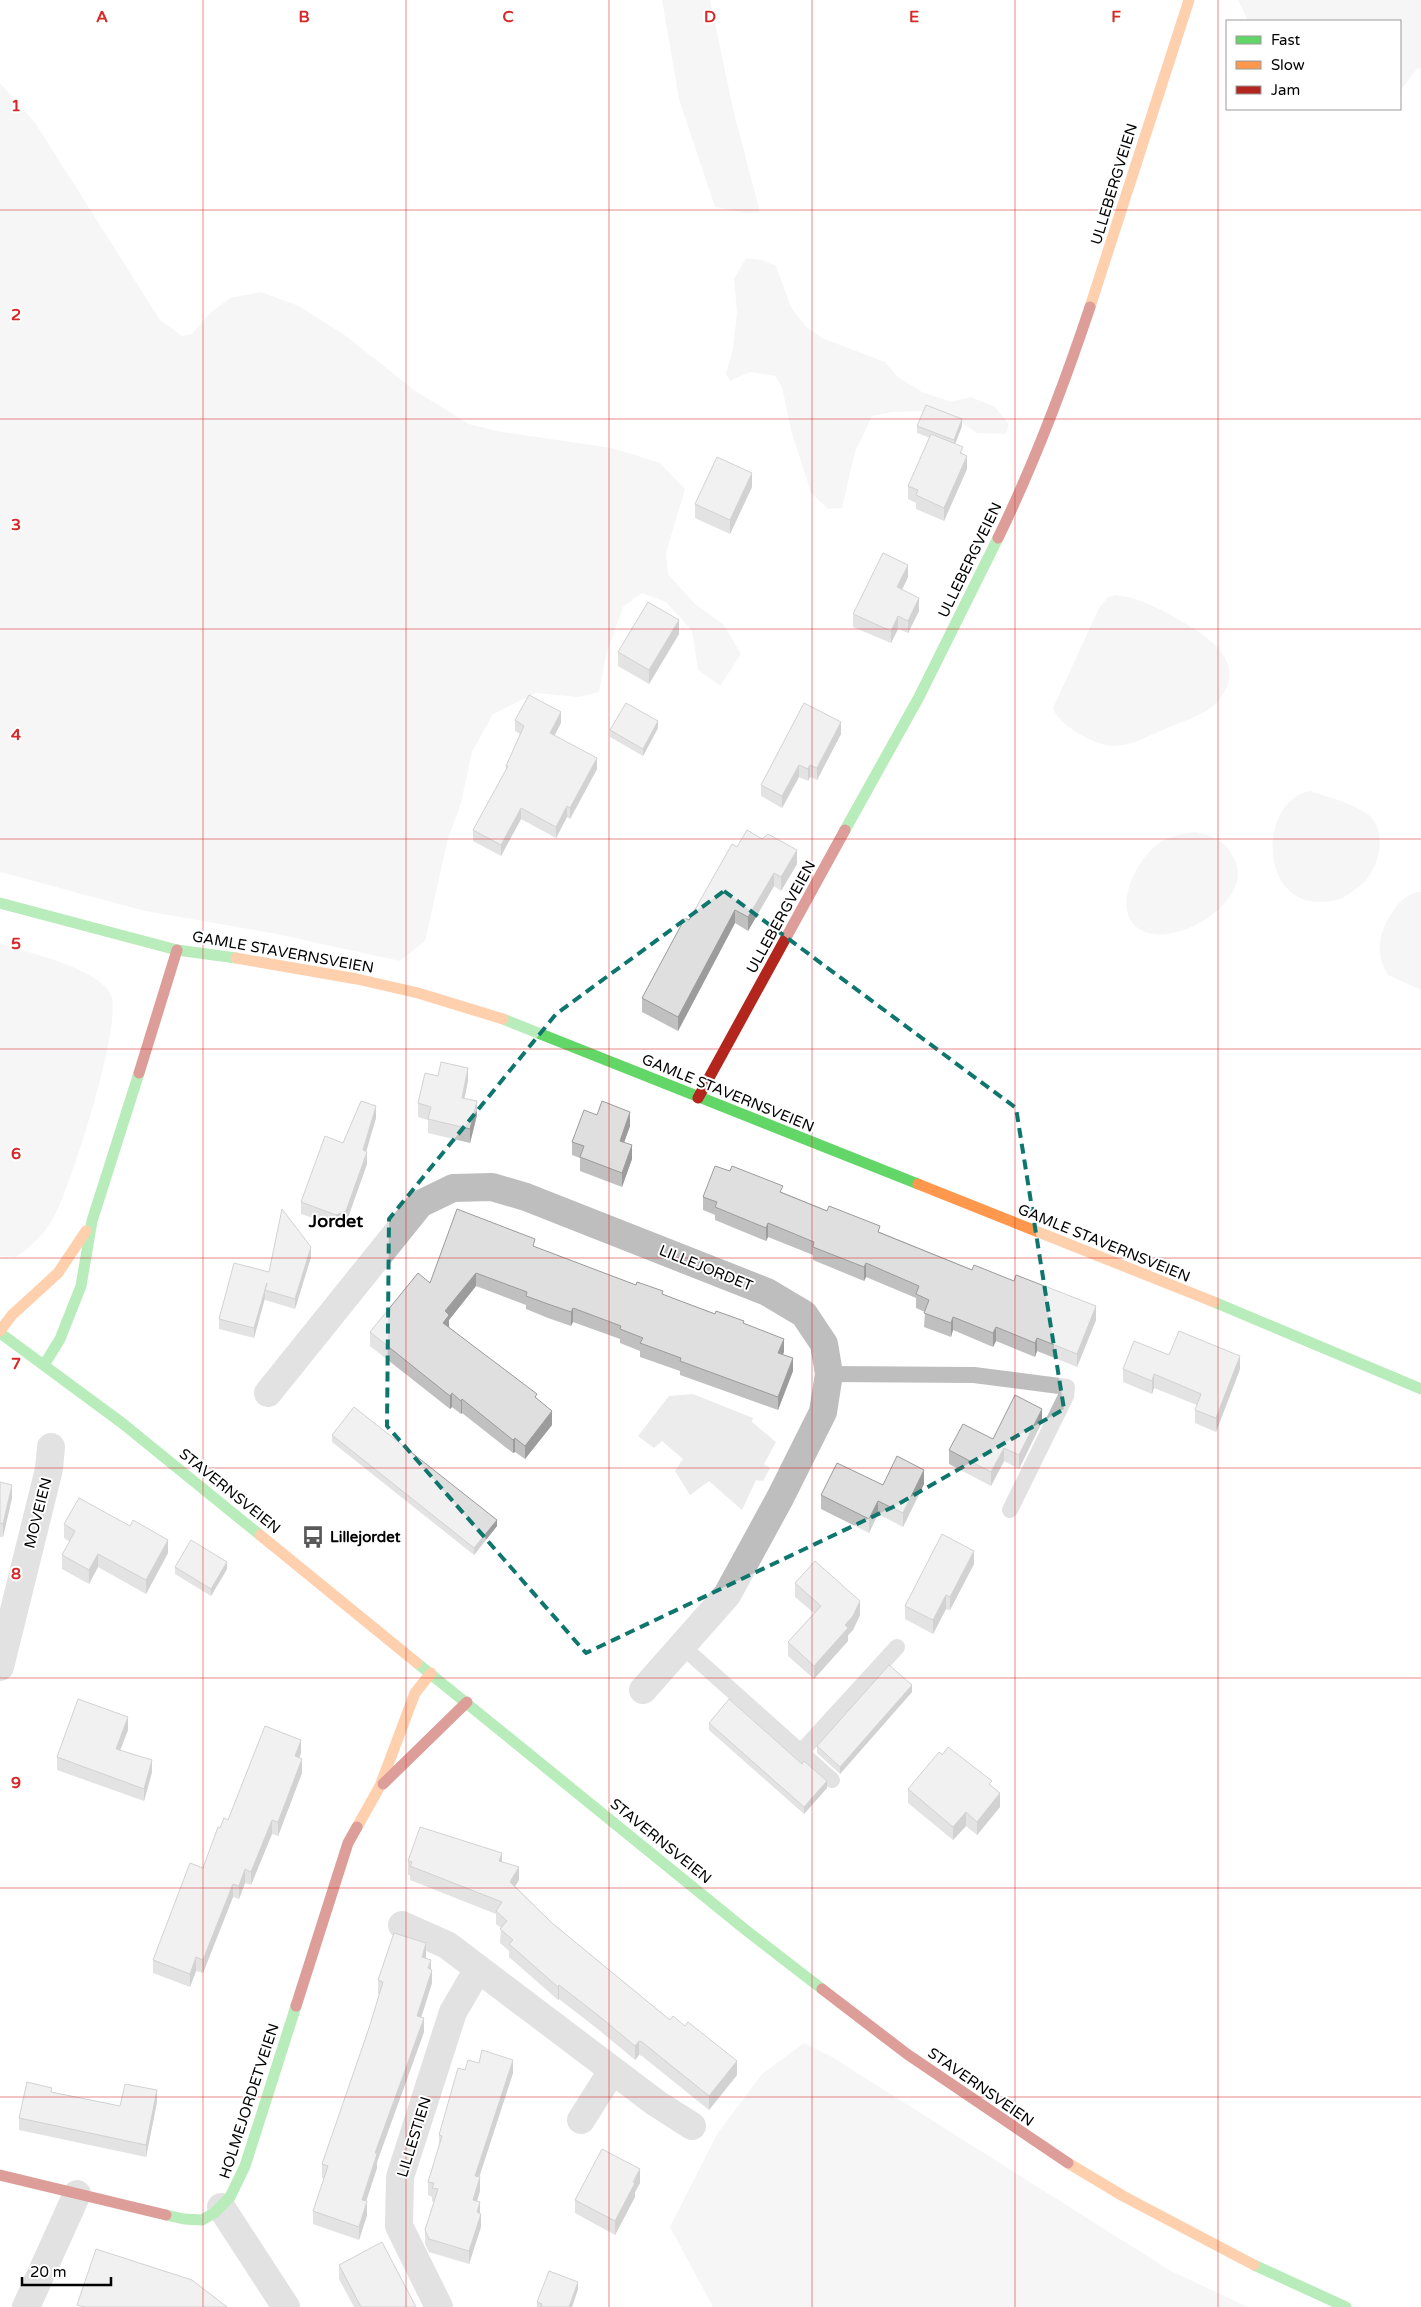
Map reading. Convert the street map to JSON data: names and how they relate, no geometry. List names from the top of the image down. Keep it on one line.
{"streets":{"street":["ULLEBERGVEIEN","GAMLE STAVERNSVEIEN","LILLEJORDET","STAVERNSVEIEN","MOVEIEN","HOLMEJORDETVEIEN","LILLESTIEN"]},"crossings":[["ULLEBERGVEIEN","GAMLE STAVERNSVEIEN"],["STAVERNSVEIEN","HOLMEJORDETVEIEN"]],"districts":["Jordet"],"places":{"bus stop":["Lillejordet"]},"legend":["Fast","Slow","Jam"],"scale_bar":"20 m","grid":{"columns":["A","B","C","D","E","F"],"rows":["1","2","3","4","5","6","7","8","9"]}}
